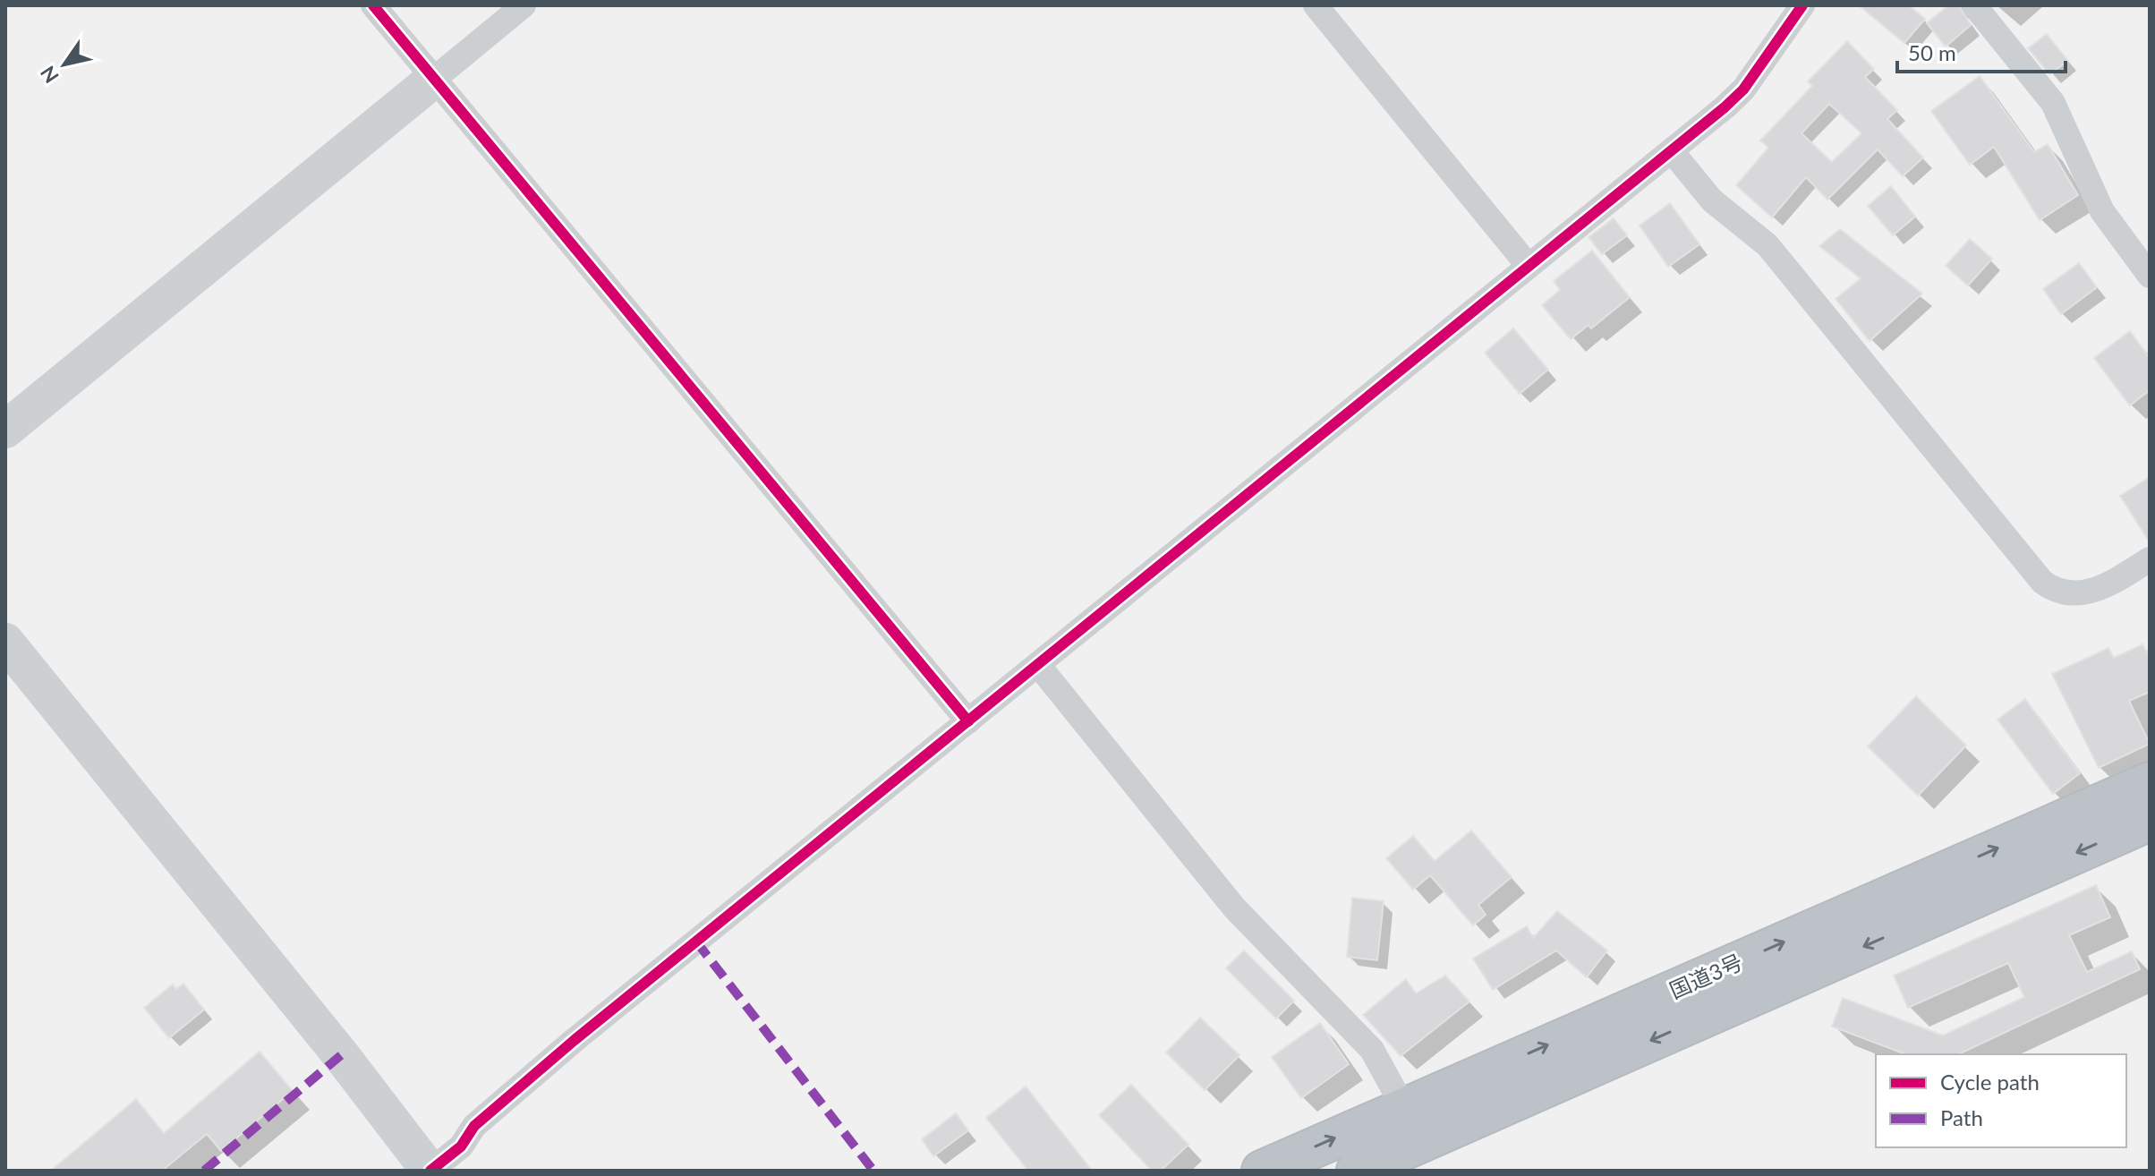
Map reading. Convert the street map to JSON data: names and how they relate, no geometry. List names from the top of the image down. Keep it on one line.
{"streets":{"highway":["国道3号"]},"legend":["Cycle path","Path"],"scale_bar":"50 m","north":"bottom left"}
